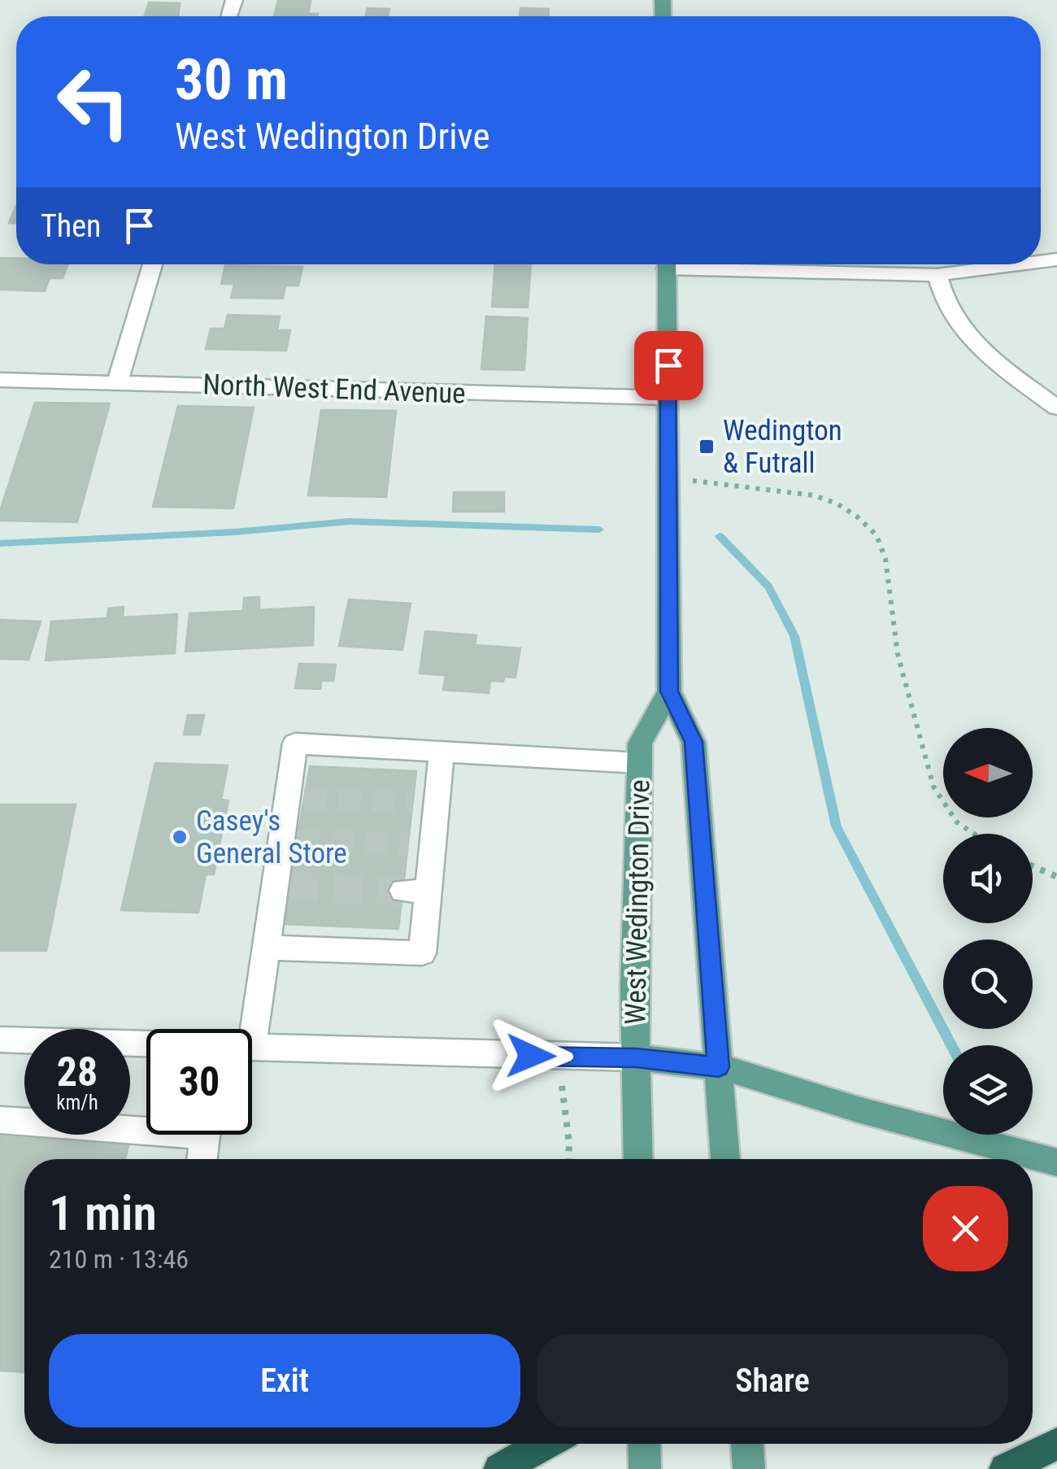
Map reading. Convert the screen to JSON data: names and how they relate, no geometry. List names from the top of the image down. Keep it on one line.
{"streets":{"main road":["West Wedington Drive"],"street":["North West End Avenue"]},"crossings":[["North West End Avenue","West Wedington Drive"]],"places":{"transit":["Wedington & Futrall"],"other":["Casey's General Store"]},"north":"left","page":{"turn":["30 m","West Wedington Drive"],"then":"Then","speed":"28 km/h","limit":"30","heading":["1 min","210 m · 13:46"],"buttons":["Exit","Share"]}}
